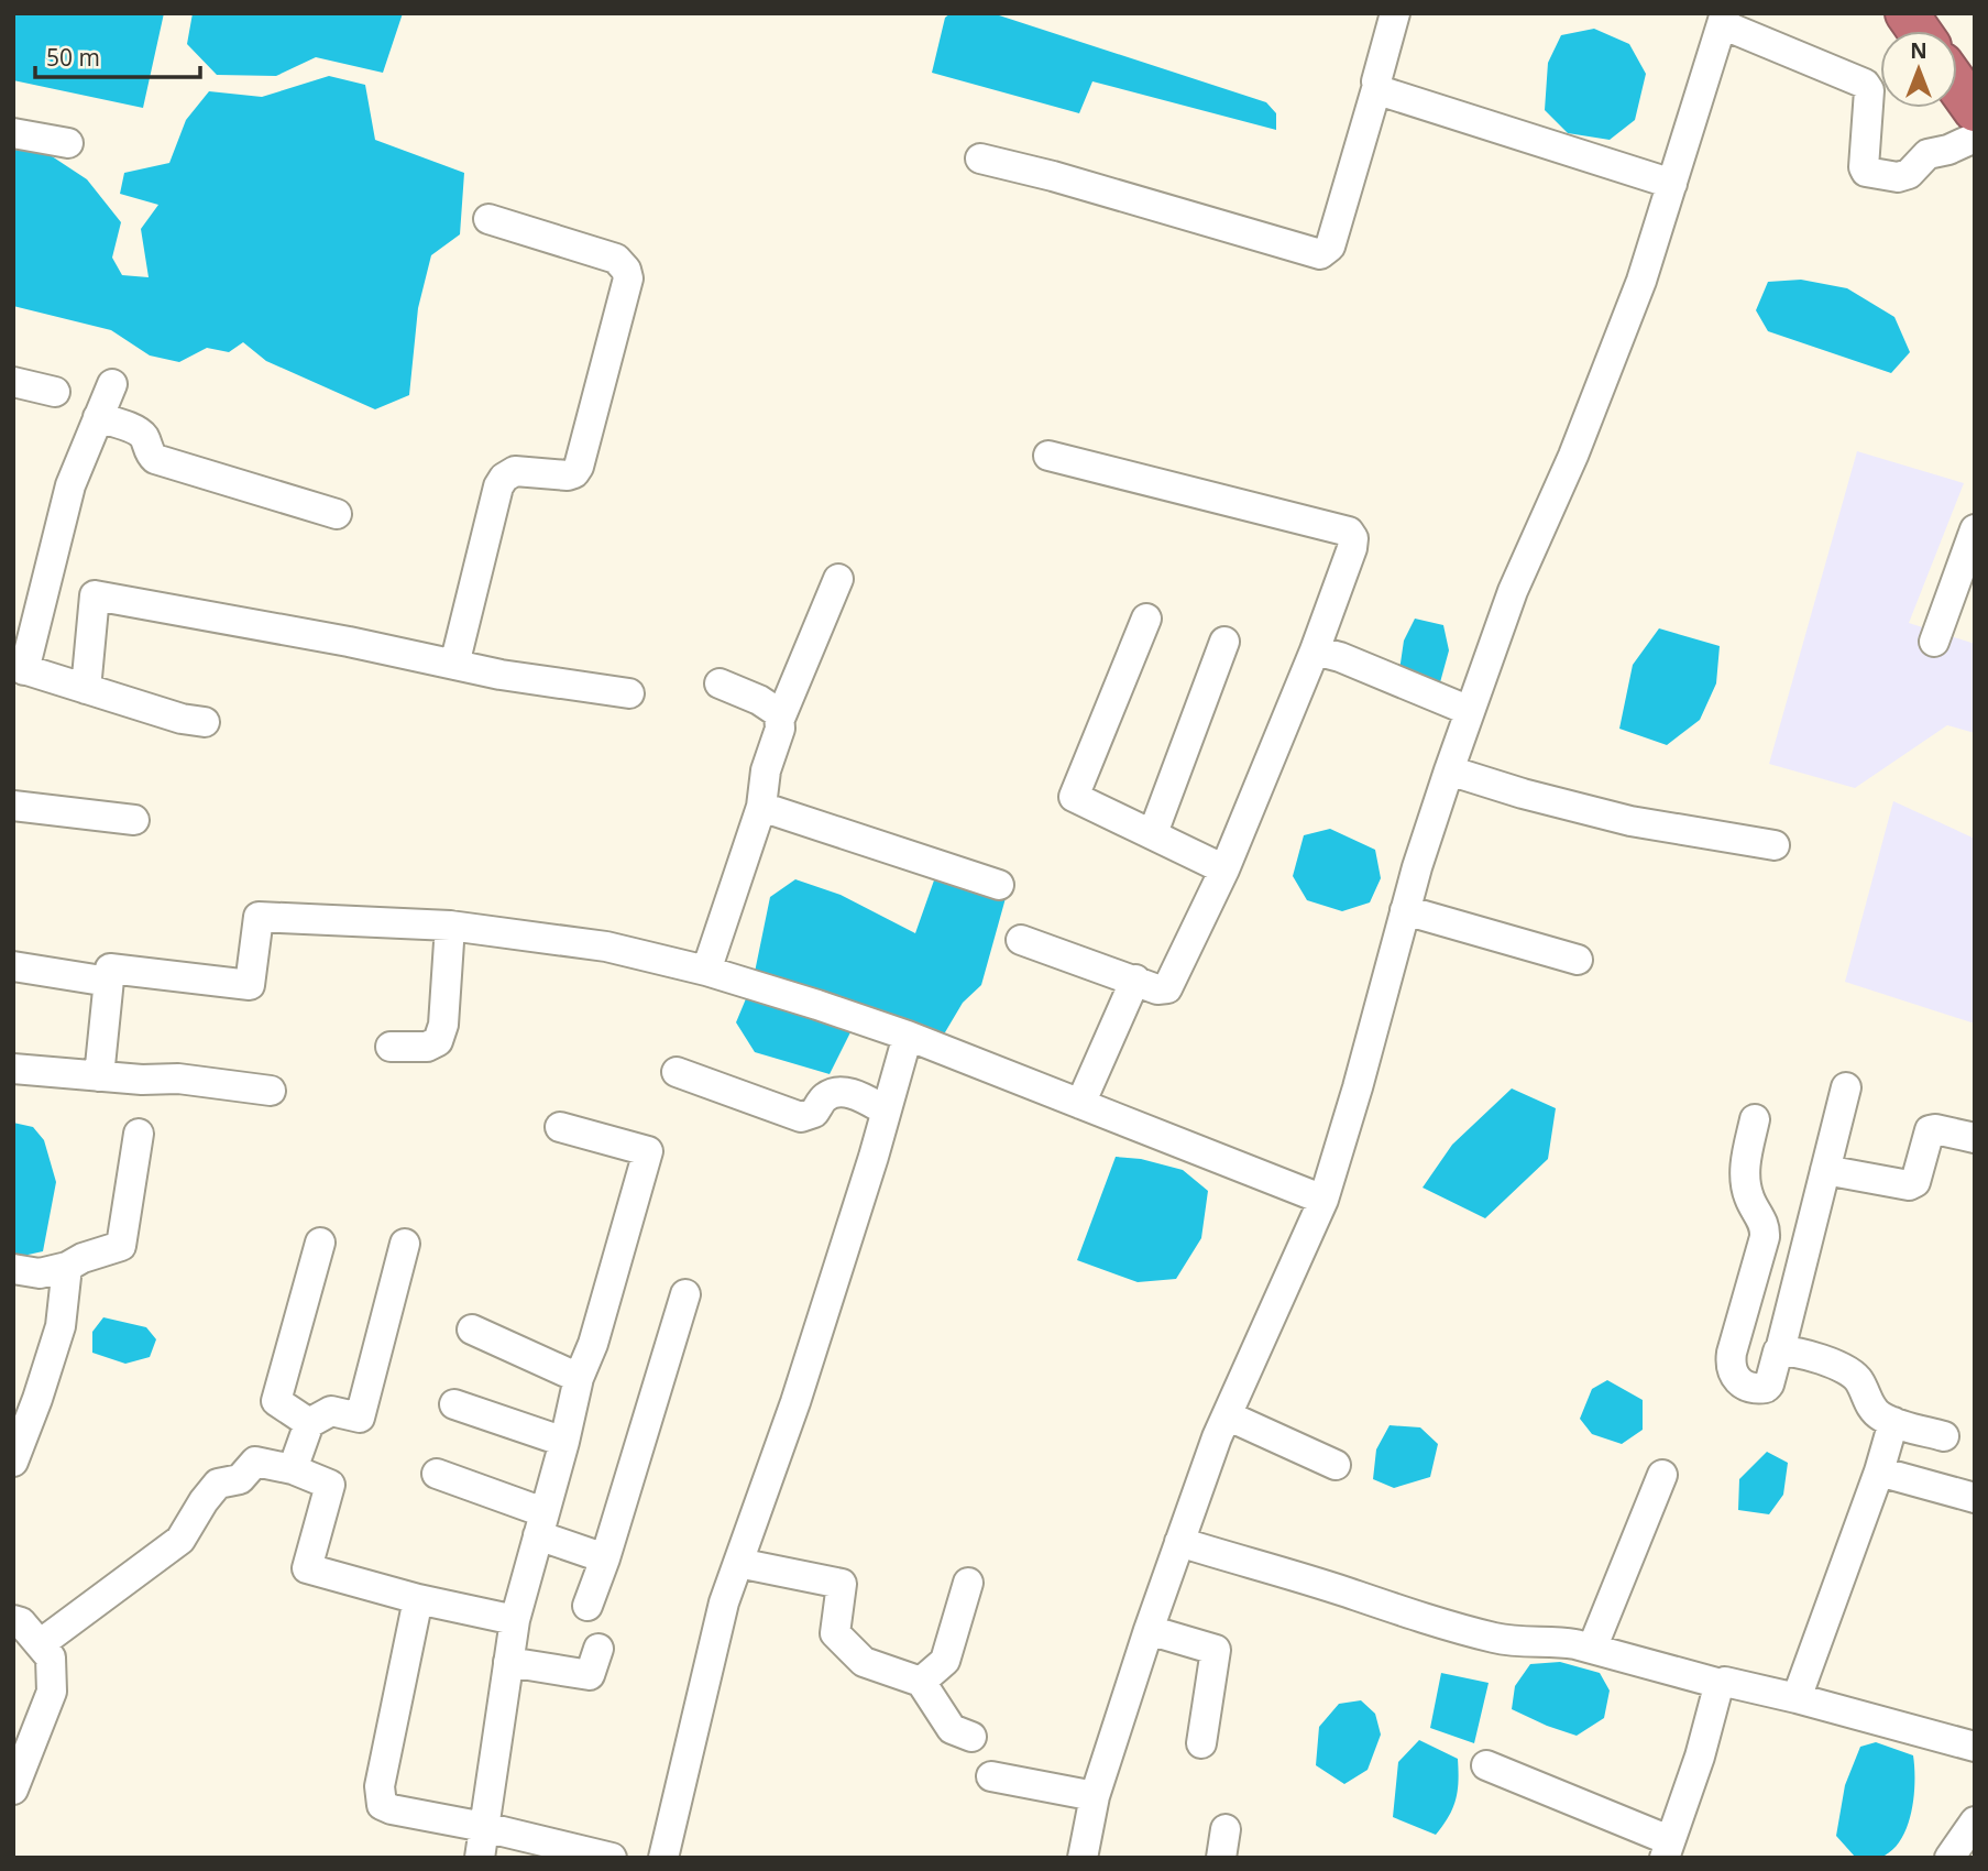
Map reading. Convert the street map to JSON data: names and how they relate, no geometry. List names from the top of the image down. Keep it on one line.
{"scale_bar":"50 m","north":"top"}
